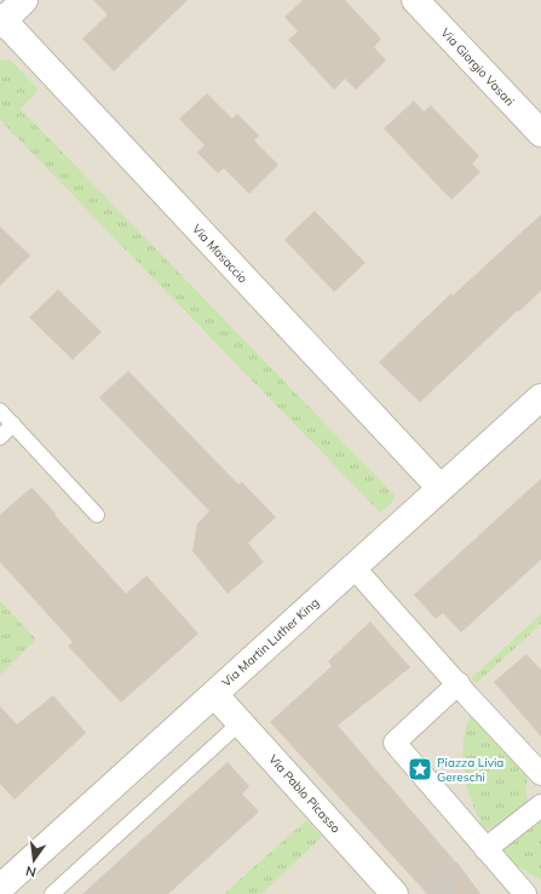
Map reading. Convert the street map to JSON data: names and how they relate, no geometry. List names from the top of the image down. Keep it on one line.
{"streets":{"street":["Via Giorgio Vasari","Via Masaccio","Via Martin Luther King","Via Pablo Picasso"]},"crossings":[["Via Masaccio","Via Martin Luther King"],["Via Martin Luther King","Via Pablo Picasso"]],"places":{"place":["Piazza Livia Gereschi"]},"north":"bottom"}
